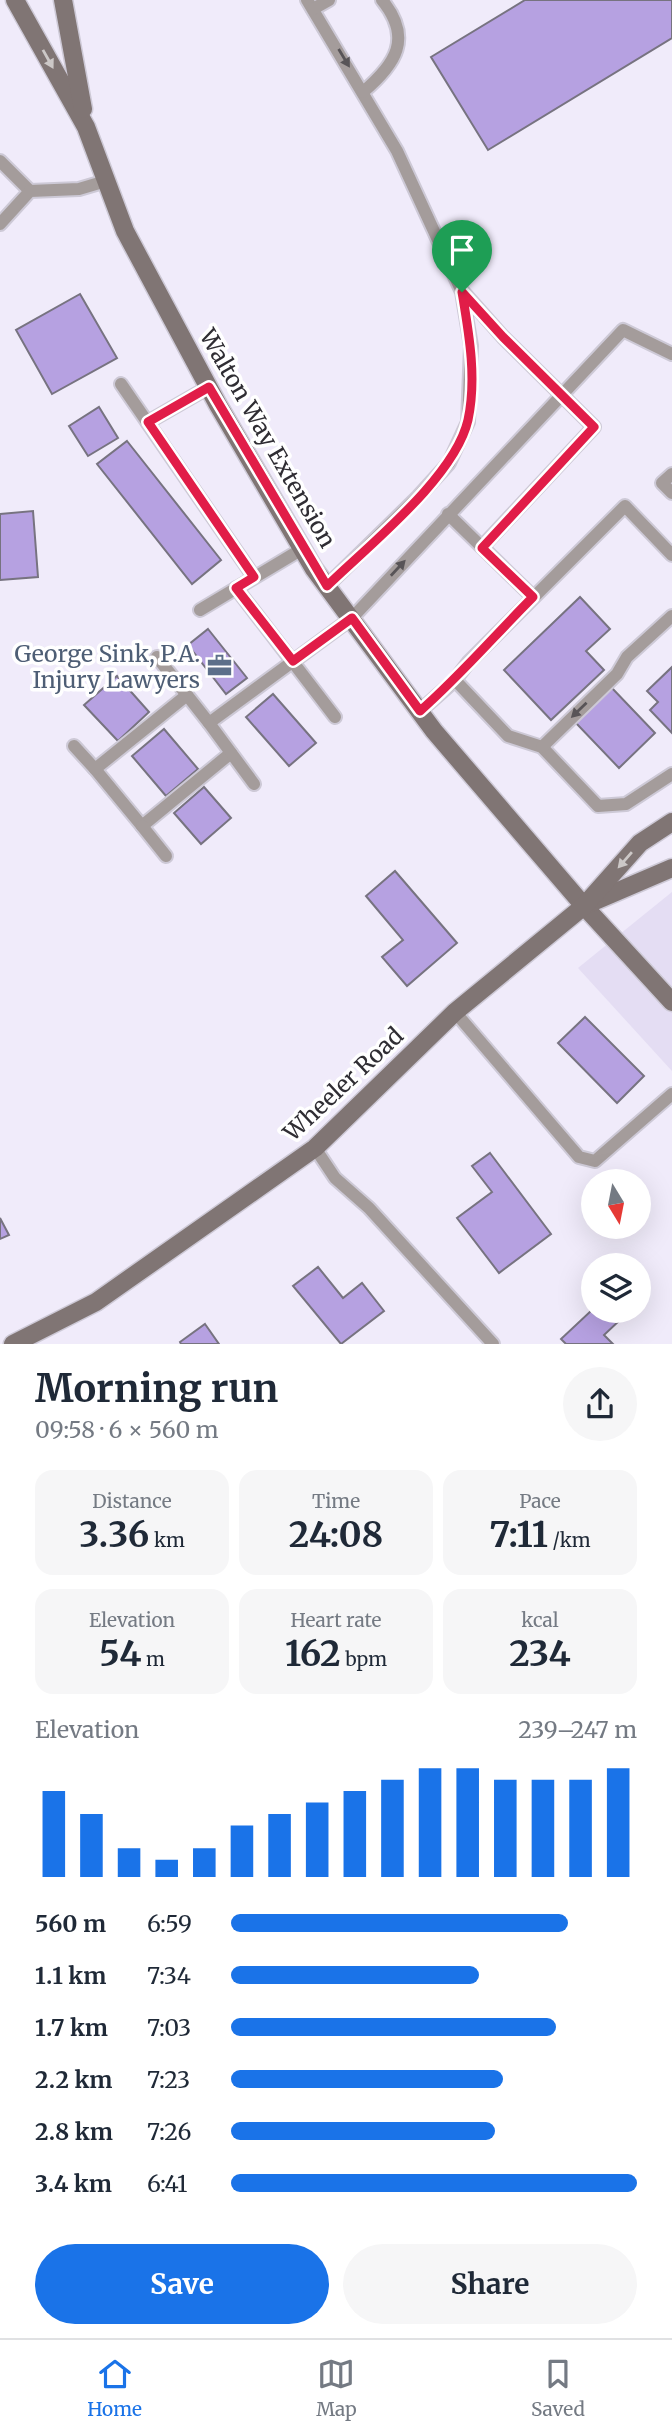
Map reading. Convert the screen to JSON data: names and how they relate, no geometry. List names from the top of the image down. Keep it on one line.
{"streets":{"main road":["Walton Way Extension","Wheeler Road"]},"crossings":[["Walton Way Extension","Wheeler Road"]],"places":{"office":["George Sink, P.A. Injury Lawyers"]},"north":"bottom","page":{"heading":["Morning run","09:58 · 6 × 560 m"],"stats":[["Distance","3.36 km"],["Time","24:08"],["Pace","7:11 /km"],["Elevation","54 m"],["Heart rate","162 bpm"],["kcal","234"]],"chart":["Elevation","239–247 m"],"list":[{"name":"560 m","note":"6:59"},{"name":"1.1 km","note":"7:34"},{"name":"1.7 km","note":"7:03"},{"name":"2.2 km","note":"7:23"},{"name":"2.8 km","note":"7:26"},{"name":"3.4 km","note":"6:41"}],"buttons":["Save","Share"],"tabs":["Home","Map","Saved"]}}
